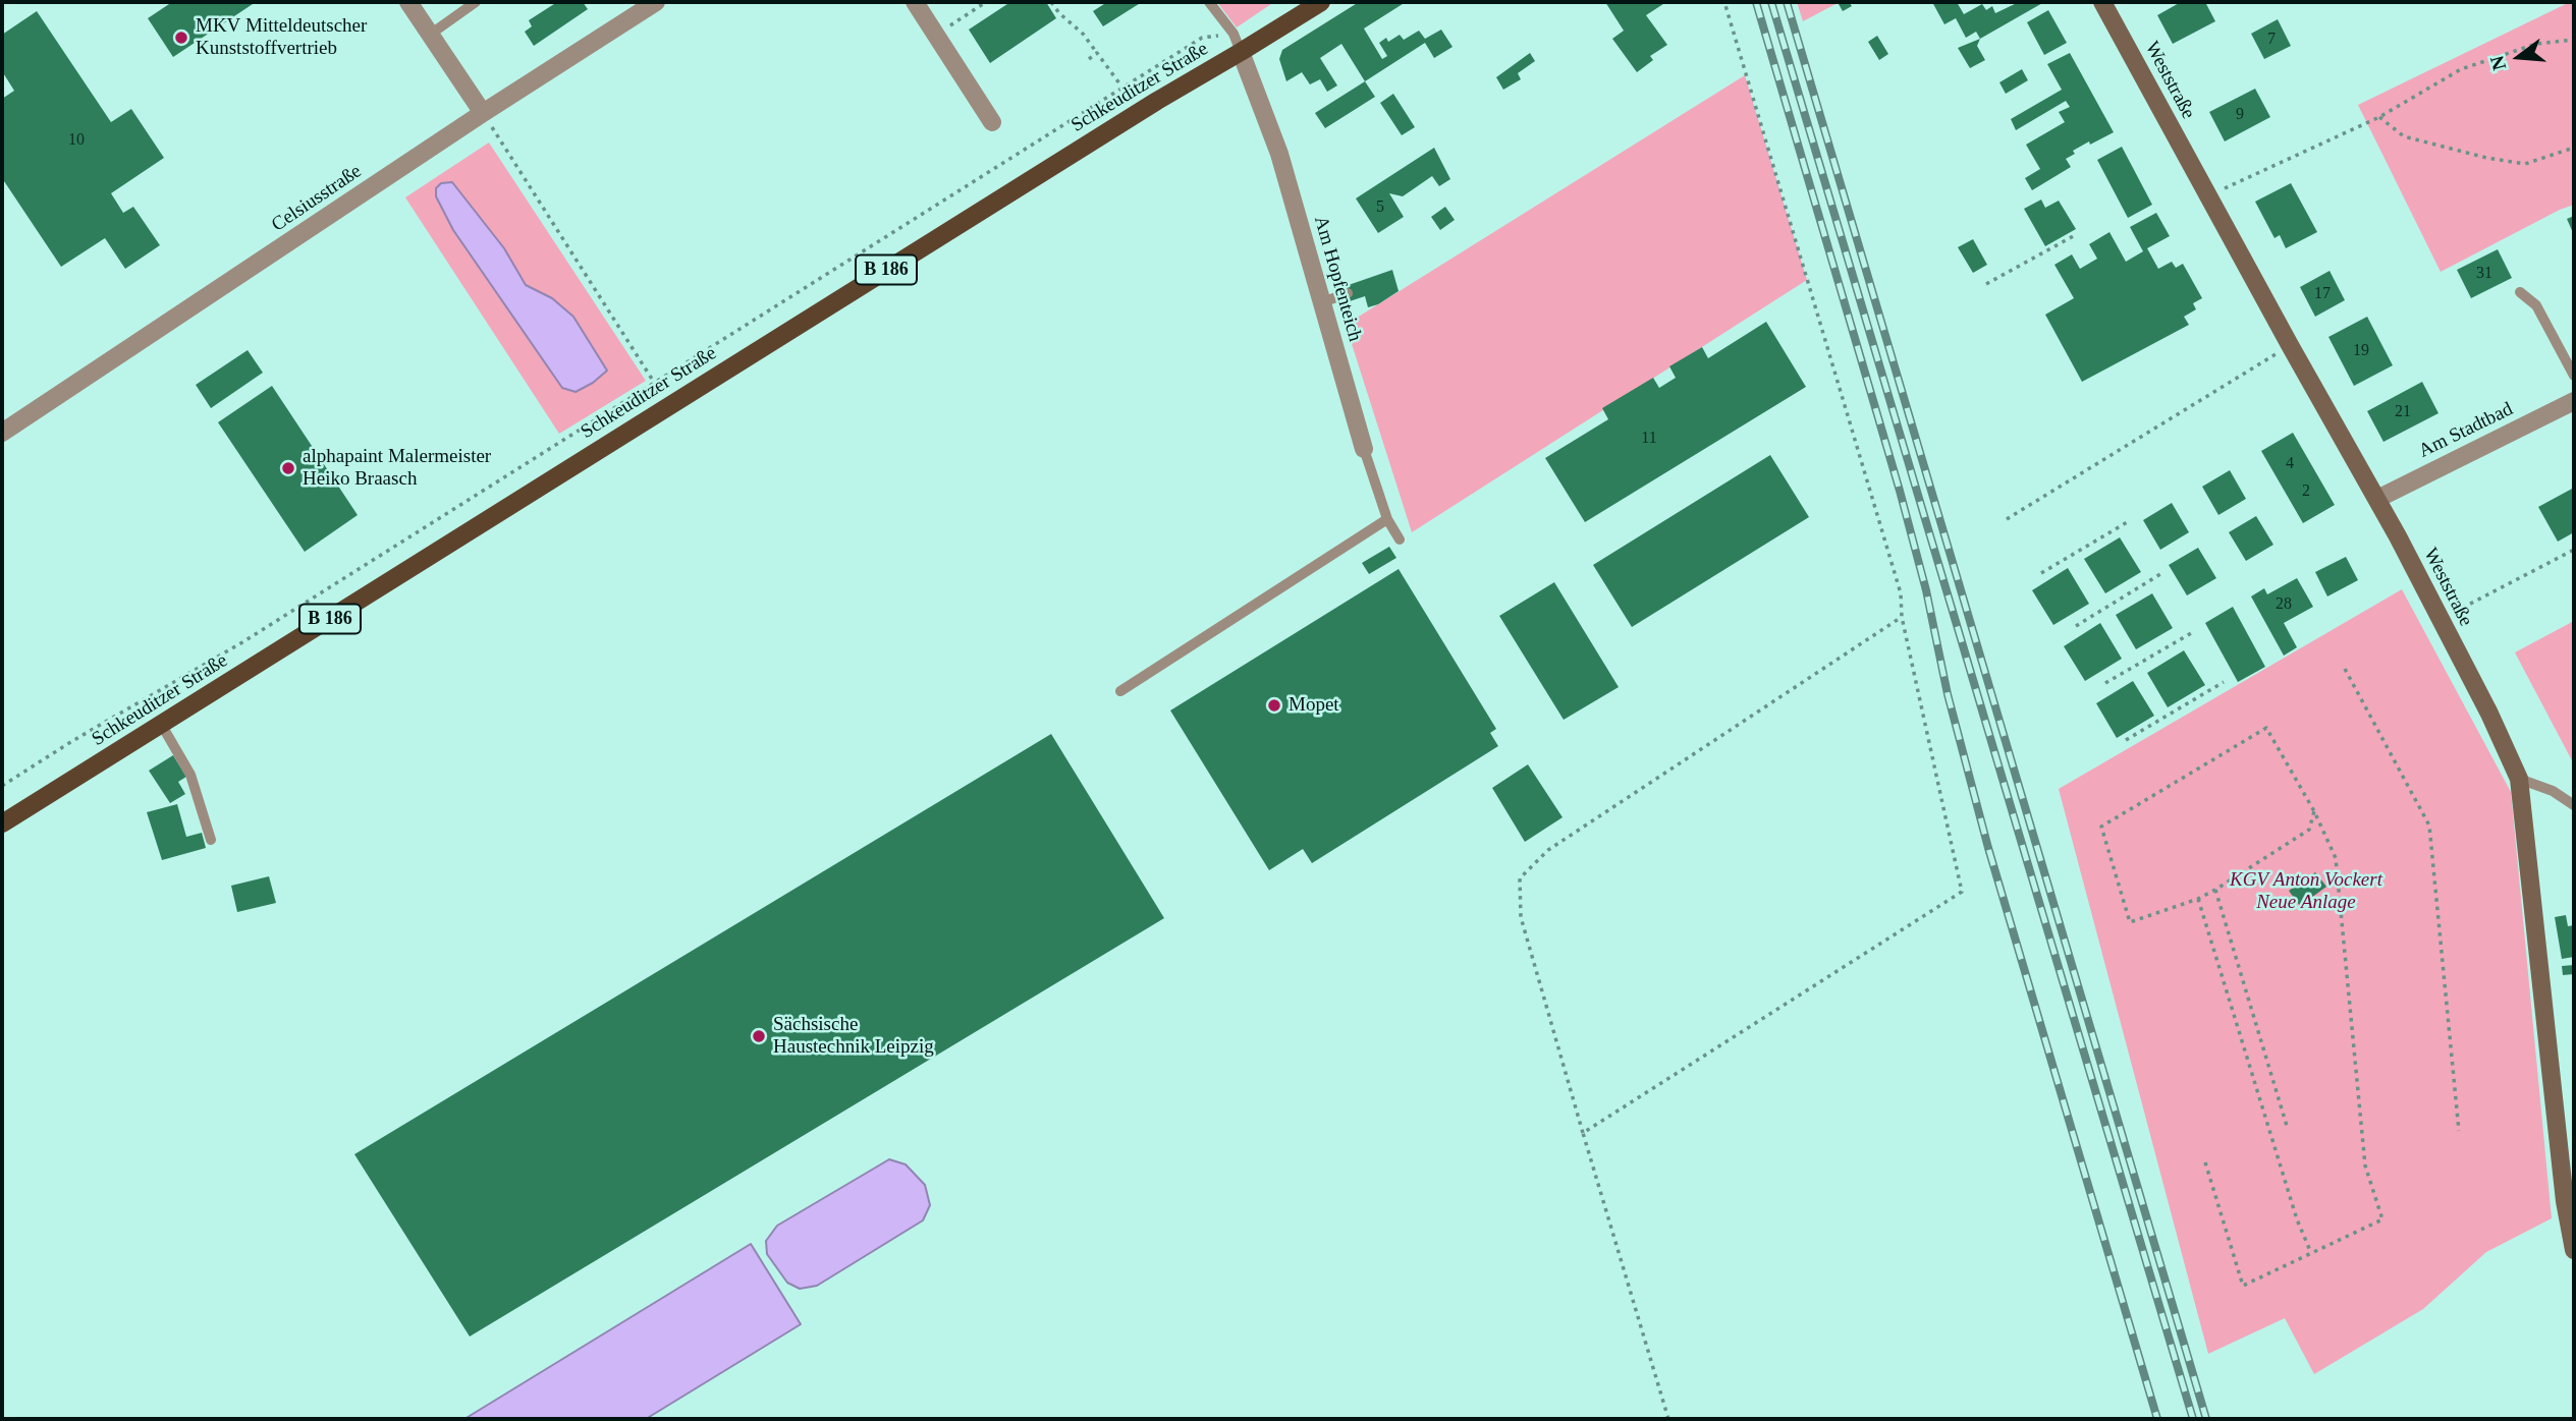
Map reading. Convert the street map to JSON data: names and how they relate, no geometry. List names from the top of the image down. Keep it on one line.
{"streets":{"main road":["Weststraße","Schkeuditzer Straße","B 186"],"street":["Celsiusstraße","Am Hopfenteich","Am Stadtbad"]},"crossings":[["Weststraße","Am Stadtbad"],["Schkeuditzer Straße","Am Hopfenteich"]],"parks":["KGV Anton Vockert Neue Anlage"],"places":["MKV Mitteldeutscher Kunststoffvertrieb","alphapaint Malermeister Heiko Braasch","Mopet","Sächsische Haustechnik Leipzig"],"house_numbers":["7","9","10","5","31","17","19","21","11","4","2","28"],"north":"left"}
